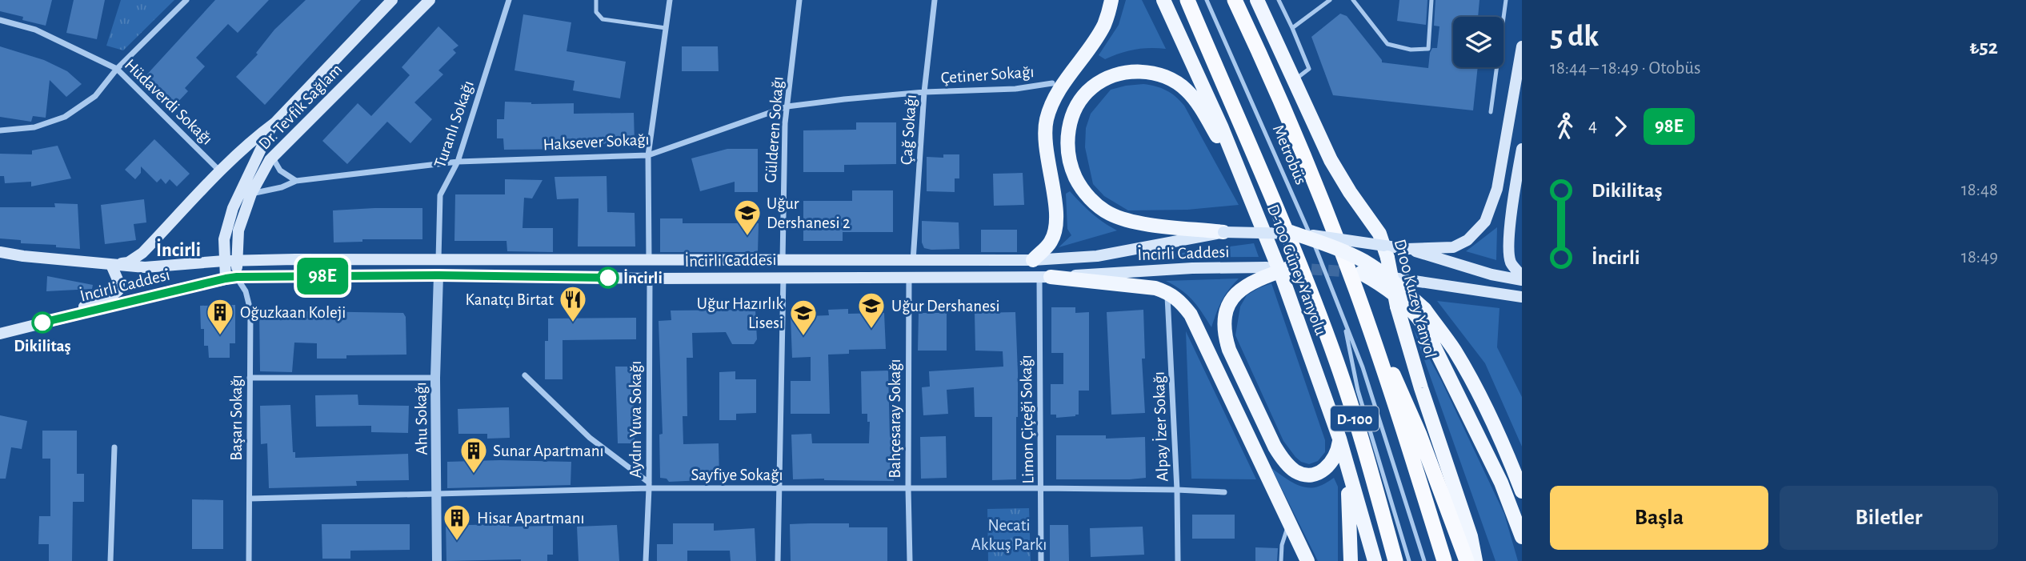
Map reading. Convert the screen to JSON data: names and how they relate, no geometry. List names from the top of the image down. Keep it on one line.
{"streets":{"highway":["D-100"],"main road":["Dr. Tevfik Sağlam","İncirli Caddesi","D-100 Güney Yanyolu","D100 Kuzey Yanyol"],"street":["Çetiner Sokağı","Hüdaverdi Sokağı","Turanlı Sokağı","Gülderen Sokağı","Çağ Sokağı","Haksever Sokağı","Başarı Sokağı","Ahu Sokağı","Bahçesaray Sokağı","Aydın Yuva Sokağı","Limon Çiçeği Sokağı","Alpay İzer Sokağı","Sayfiye Sokağı"],"lane":["Metrobüs"]},"crossings":[["Çetiner Sokağı","Çağ Sokağı"],["Çetiner Sokağı","Haksever Sokağı"],["Dr. Tevfik Sağlam","Haksever Sokağı"],["Dr. Tevfik Sağlam","İncirli Caddesi"],["Dr. Tevfik Sağlam","Başarı Sokağı"],["Turanlı Sokağı","Haksever Sokağı"],["Turanlı Sokağı","İncirli Caddesi"],["Gülderen Sokağı","Haksever Sokağı"],["Gülderen Sokağı","İncirli Caddesi"],["Çağ Sokağı","Haksever Sokağı"],["Çağ Sokağı","İncirli Caddesi"],["İncirli Caddesi","Başarı Sokağı"],["İncirli Caddesi","Ahu Sokağı"],["İncirli Caddesi","Bahçesaray Sokağı"],["İncirli Caddesi","Aydın Yuva Sokağı"],["İncirli Caddesi","Limon Çiçeği Sokağı"],["Başarı Sokağı","Sayfiye Sokağı"],["Ahu Sokağı","Sayfiye Sokağı"],["Bahçesaray Sokağı","Sayfiye Sokağı"],["Aydın Yuva Sokağı","Sayfiye Sokağı"],["Limon Çiçeği Sokağı","Sayfiye Sokağı"],["Alpay İzer Sokağı","Sayfiye Sokağı"]],"districts":["İncirli"],"parks":["Necati Akkuş Parkı"],"places":{"school or university":["Uğur Dershanesi 2","Uğur Dershanesi","Uğur Hazırlık Lisesi"],"other":["İncirli","Dikilitaş"],"restaurant":["Kanatçı Birtat"],"building":["Oğuzkaan Koleji","Sunar Apartmanı","Hisar Apartmanı"]},"lines":["bus line 98E"],"page":{"on_map":"98E","heading":["5 dk","18:44 – 18:49 · Otobüs","₺52"],"legs":["4","98E"],"list":[{"name":"Dikilitaş","value":"18:48"},{"name":"İncirli","value":"18:49"}],"buttons":["Başla","Biletler"]}}
